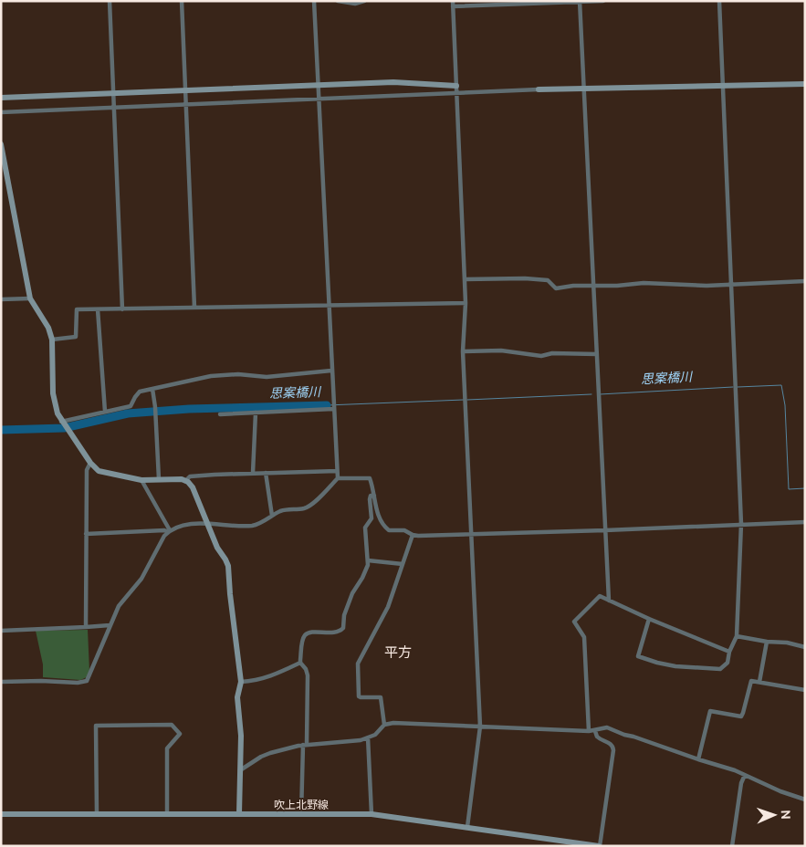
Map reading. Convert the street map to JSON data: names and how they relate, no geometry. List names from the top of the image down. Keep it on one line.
{"streets":{"street":["吹上北野線"]},"districts":["平方"],"water":["思案橋川"],"north":"right"}
